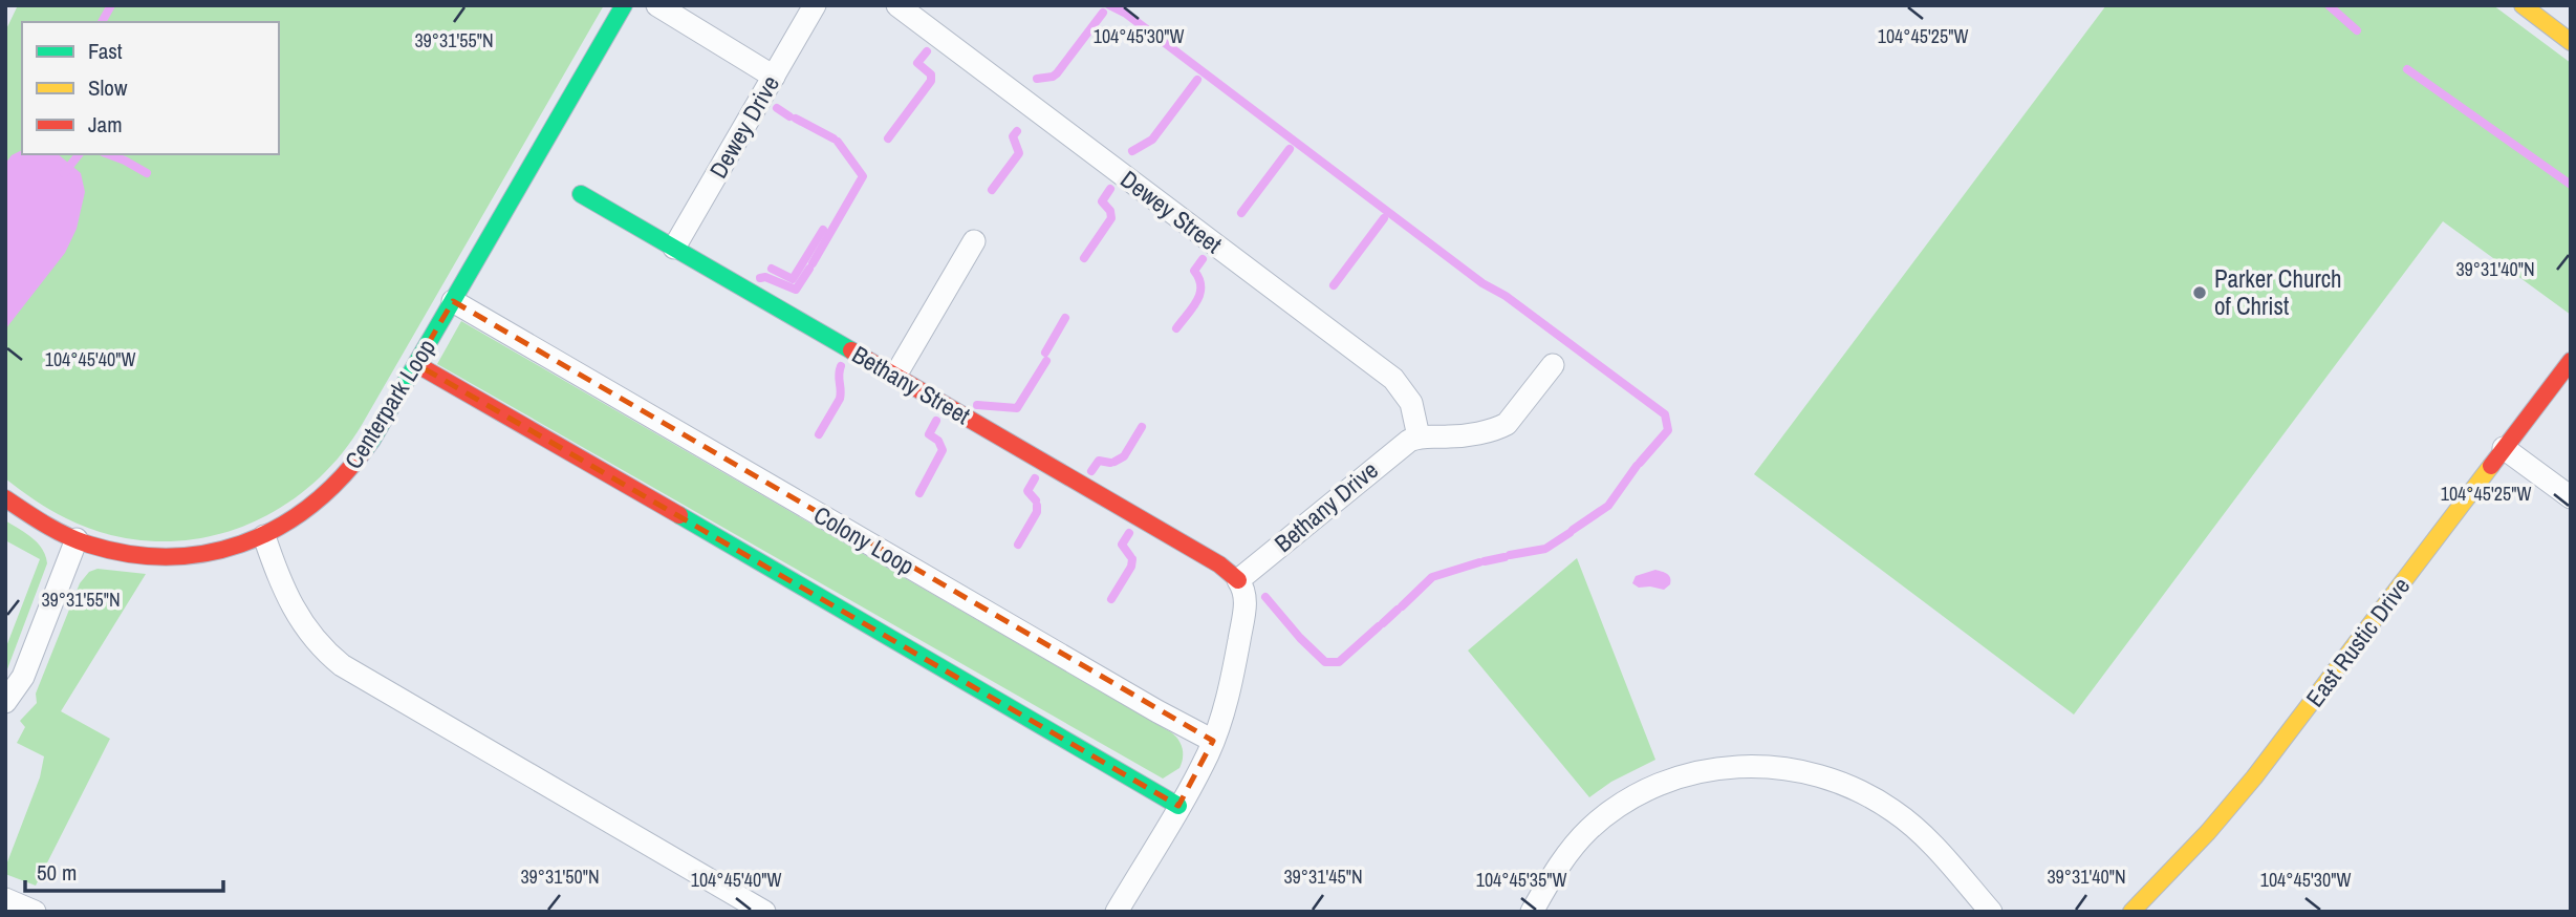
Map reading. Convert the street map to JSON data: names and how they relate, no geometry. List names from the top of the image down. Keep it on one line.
{"streets":{"street":["Dewey Drive","Dewey Street","Bethany Street","Centerpark Loop","Bethany Drive","Colony Loop","East Rustic Drive"]},"crossings":[["Dewey Drive","Bethany Street"],["Dewey Street","Bethany Drive"],["Bethany Street","Bethany Drive"],["Centerpark Loop","Colony Loop"]],"places":["Parker Church of Christ"],"legend":["Fast","Slow","Jam"],"scale_bar":"50 m","coordinates":["104°45'30\"W","104°45'25\"W","39°31'55\"N","39°31'40\"N","104°45'40\"W","39°31'50\"N","39°31'45\"N","104°45'35\"W"]}
